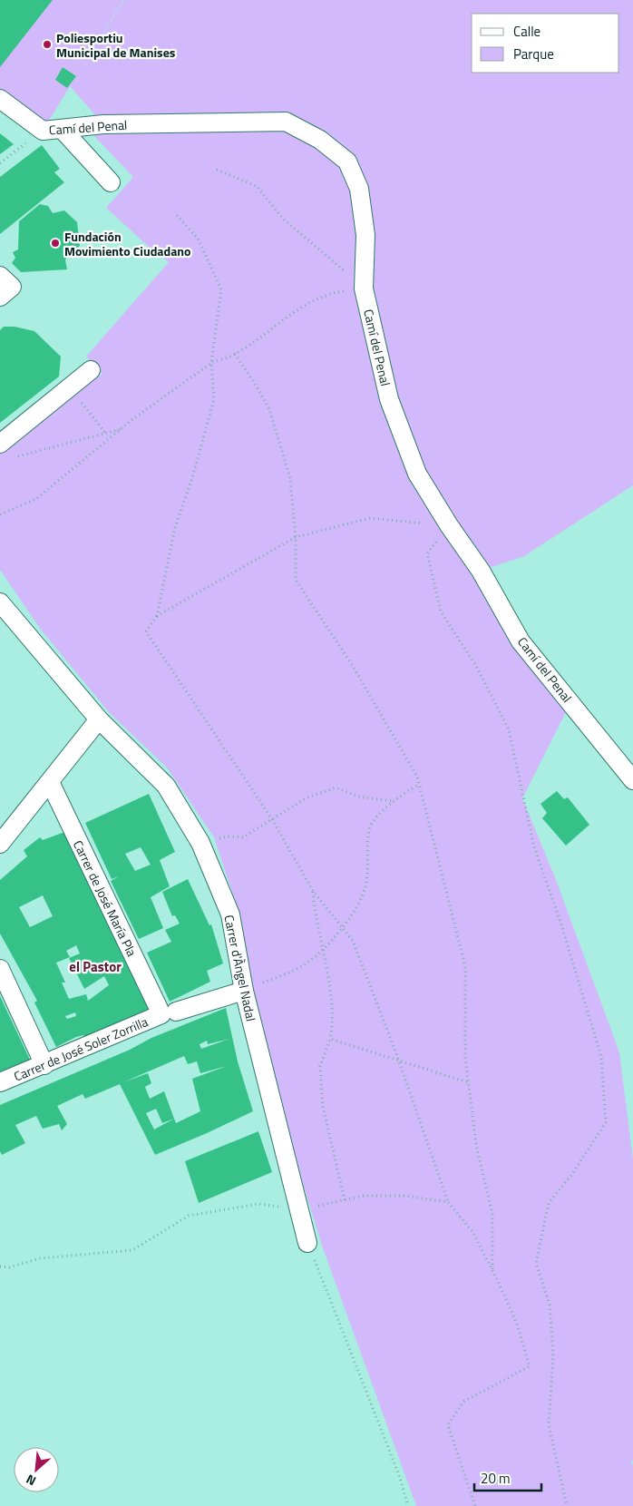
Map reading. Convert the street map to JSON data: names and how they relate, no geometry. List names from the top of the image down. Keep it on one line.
{"streets":{"street":["Camí del Penal","Carrer de José María Pla","Carrer d'Àngel Nadal","Carrer de José Soler Zorrilla"]},"crossings":[["Carrer de José María Pla","Carrer de José Soler Zorrilla"],["Carrer d'Àngel Nadal","Carrer de José Soler Zorrilla"]],"districts":["el Pastor"],"places":["Poliesportiu Municipal de Manises","Fundación Movimiento Ciudadano"],"legend":["Calle","Parque"],"scale_bar":"20 m","north":"bottom left"}
